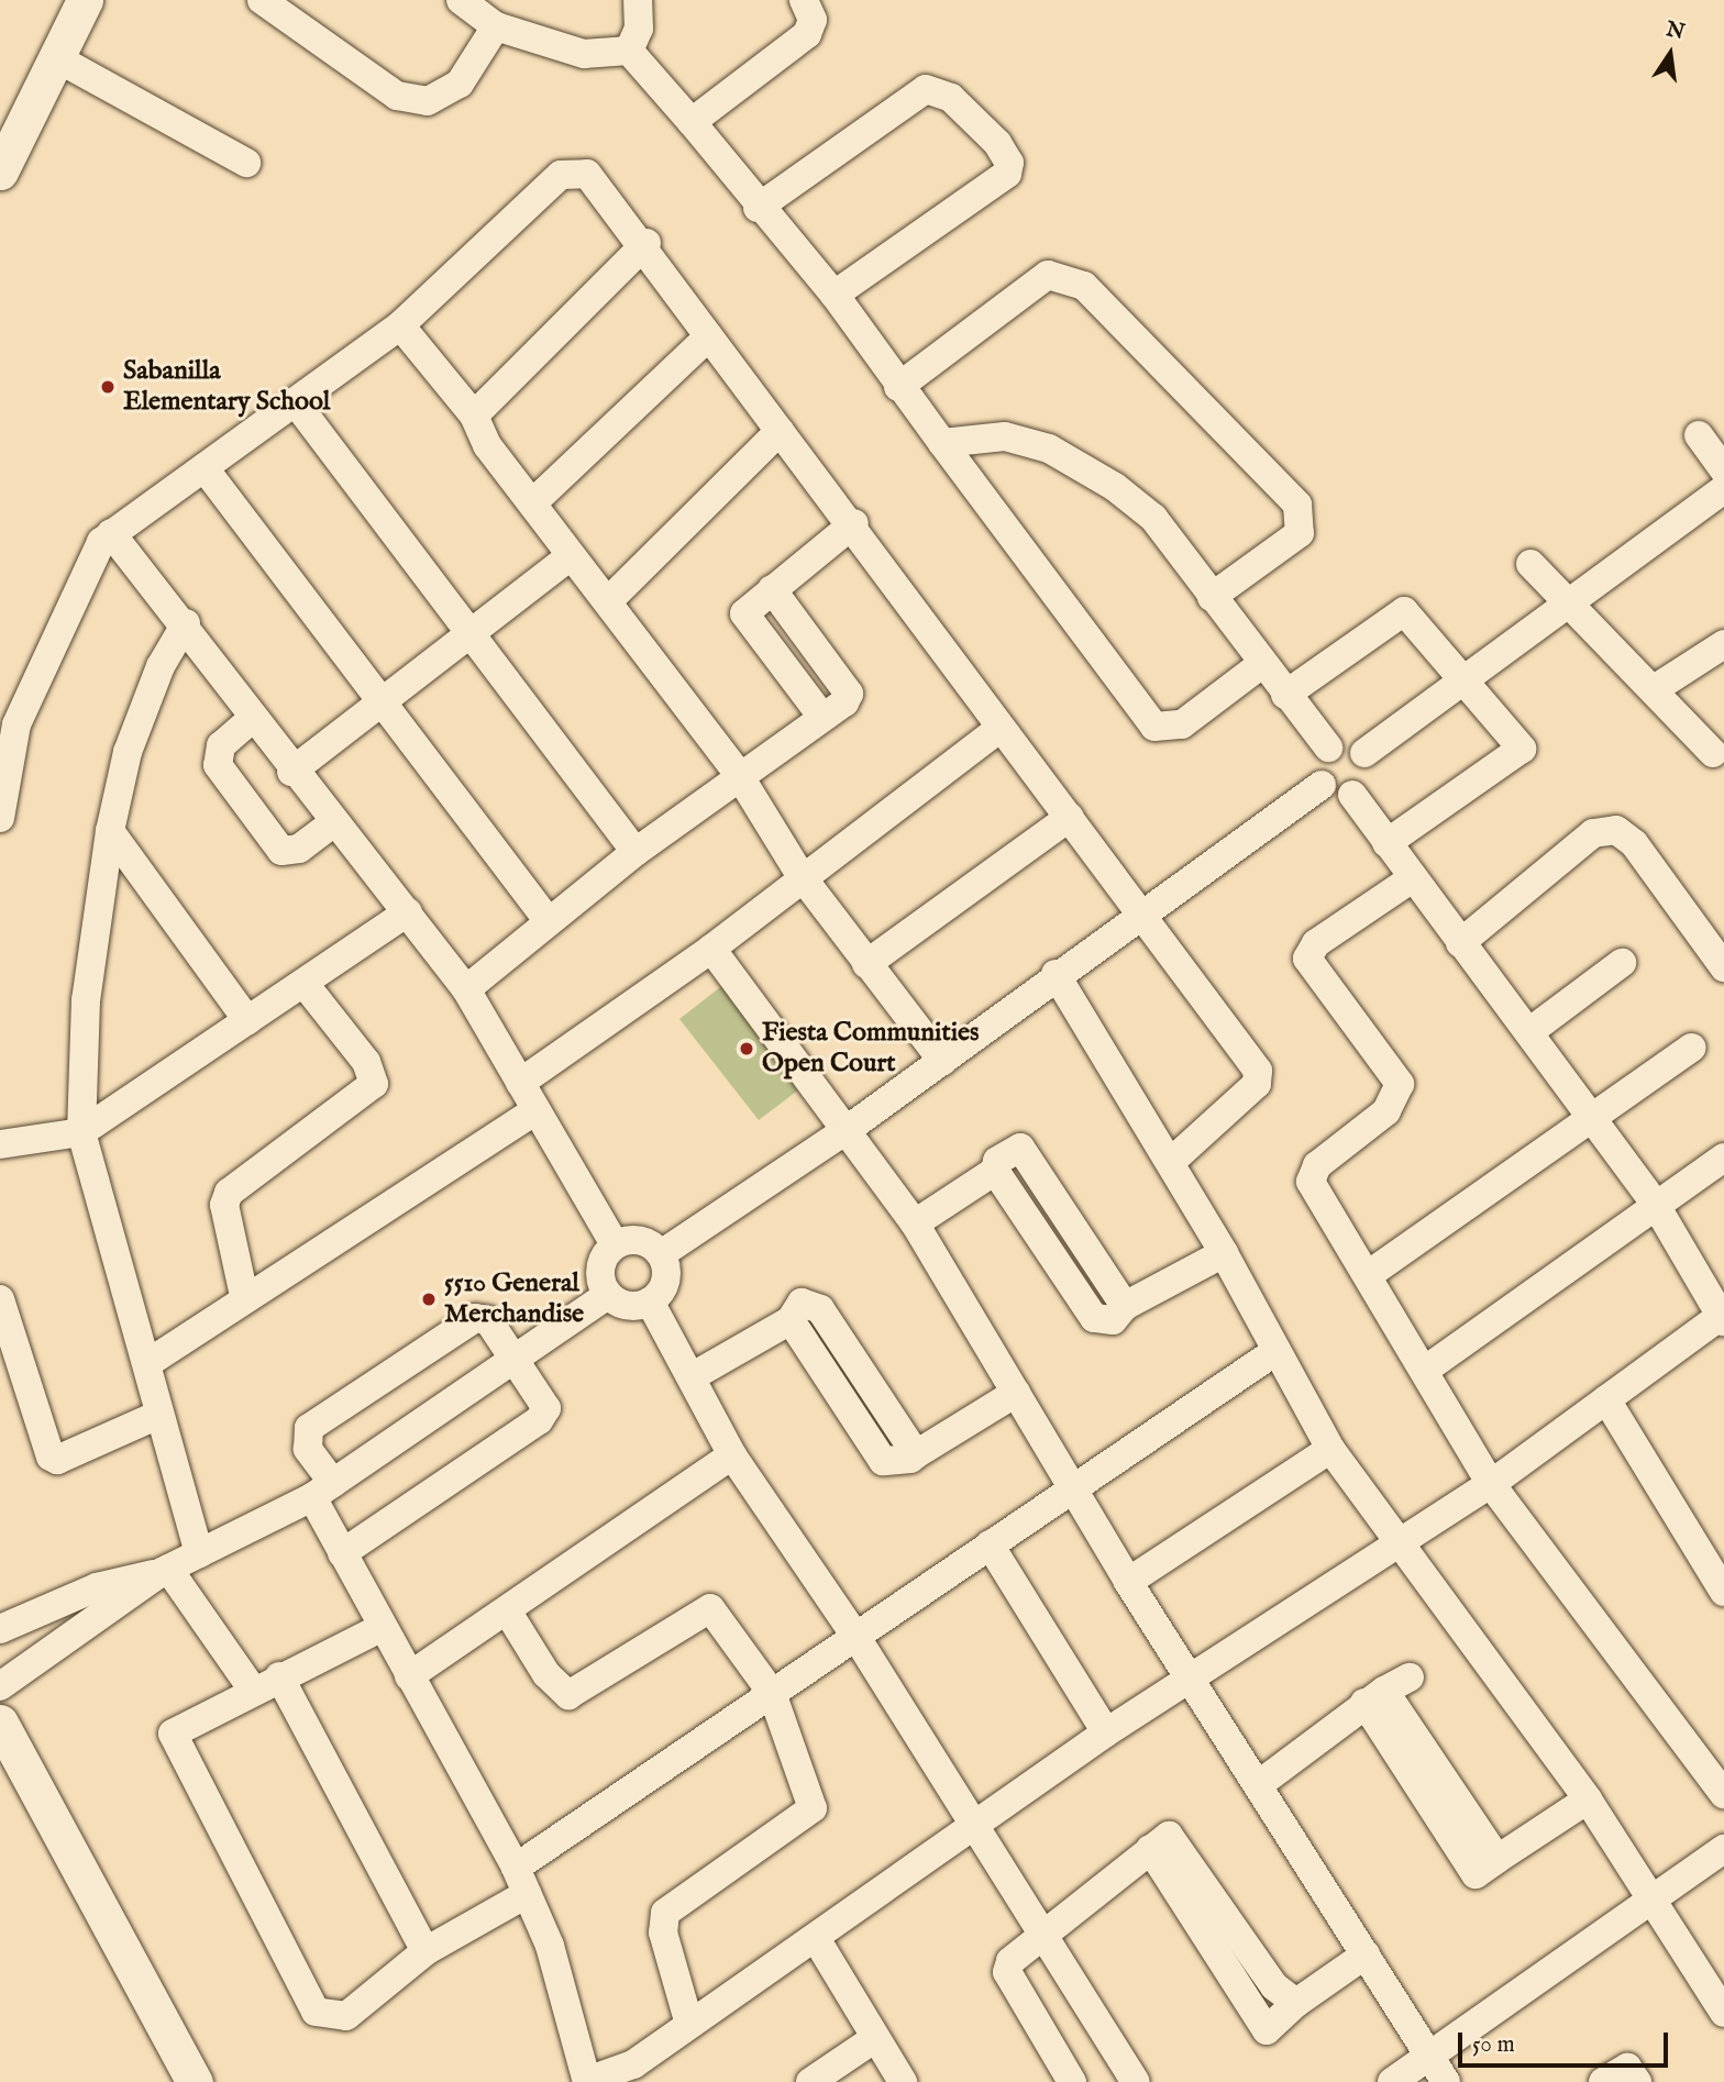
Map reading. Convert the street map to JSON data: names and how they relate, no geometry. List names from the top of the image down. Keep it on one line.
{"places":["Sabanilla Elementary School","Fiesta Communities Open Court","5510 General Merchandise"],"scale_bar":"50 m","north":"top"}
